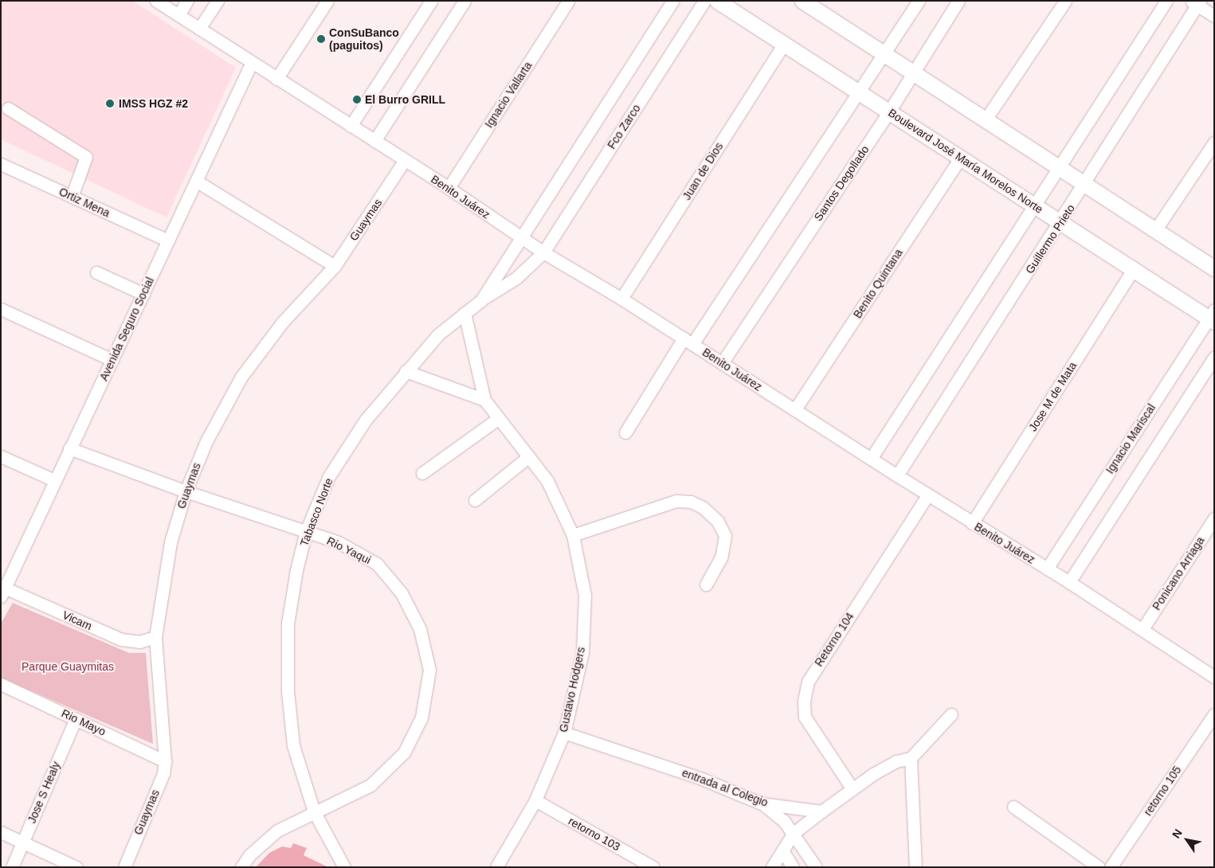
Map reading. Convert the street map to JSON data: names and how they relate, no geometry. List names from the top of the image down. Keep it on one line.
{"streets":{"main road":["Boulevard José María Morelos Norte"],"street":["Ignacio Vallarta","Fco Zarco","Juan de Dios","Santos Degollado","Benito Juárez","Ortiz Mena","Guaymas","Guillermo Prieto","Benito Quintana","Avenida Seguro Social","Jose M de Mata","Ignacio Mariscal","Tabasco Norte","Rio Yaqui","Ponicano Arriaga","Vicam","Retorno 104","Gustavo Hodgers","Rio Mayo","entrada al Colegio","retorno 105","Jose S Healy","retorno 103"]},"crossings":[["Ignacio Vallarta","Benito Juárez"],["Fco Zarco","Benito Juárez"],["Boulevard José María Morelos Norte","Juan de Dios"],["Boulevard José María Morelos Norte","Santos Degollado"],["Boulevard José María Morelos Norte","Guillermo Prieto"],["Boulevard José María Morelos Norte","Benito Quintana"],["Boulevard José María Morelos Norte","Jose M de Mata"],["Boulevard José María Morelos Norte","Ignacio Mariscal"],["Juan de Dios","Benito Juárez"],["Santos Degollado","Benito Juárez"],["Benito Juárez","Guaymas"],["Benito Juárez","Guillermo Prieto"],["Benito Juárez","Benito Quintana"],["Benito Juárez","Avenida Seguro Social"],["Benito Juárez","Jose M de Mata"],["Benito Juárez","Ignacio Mariscal"],["Benito Juárez","Tabasco Norte"],["Benito Juárez","Ponicano Arriaga"],["Benito Juárez","Retorno 104"],["Ortiz Mena","Avenida Seguro Social"],["Guaymas","Rio Yaqui"],["Guaymas","Vicam"],["Guaymas","Rio Mayo"],["Avenida Seguro Social","Rio Yaqui"],["Avenida Seguro Social","Vicam"],["Tabasco Norte","Rio Yaqui"],["Tabasco Norte","Gustavo Hodgers"],["Gustavo Hodgers","entrada al Colegio"],["Gustavo Hodgers","retorno 103"],["Rio Mayo","Jose S Healy"]],"parks":["Parque Guaymitas"],"places":["ConSuBanco (paguitos)","El Burro GRILL","IMSS HGZ #2"],"north":"top left"}
